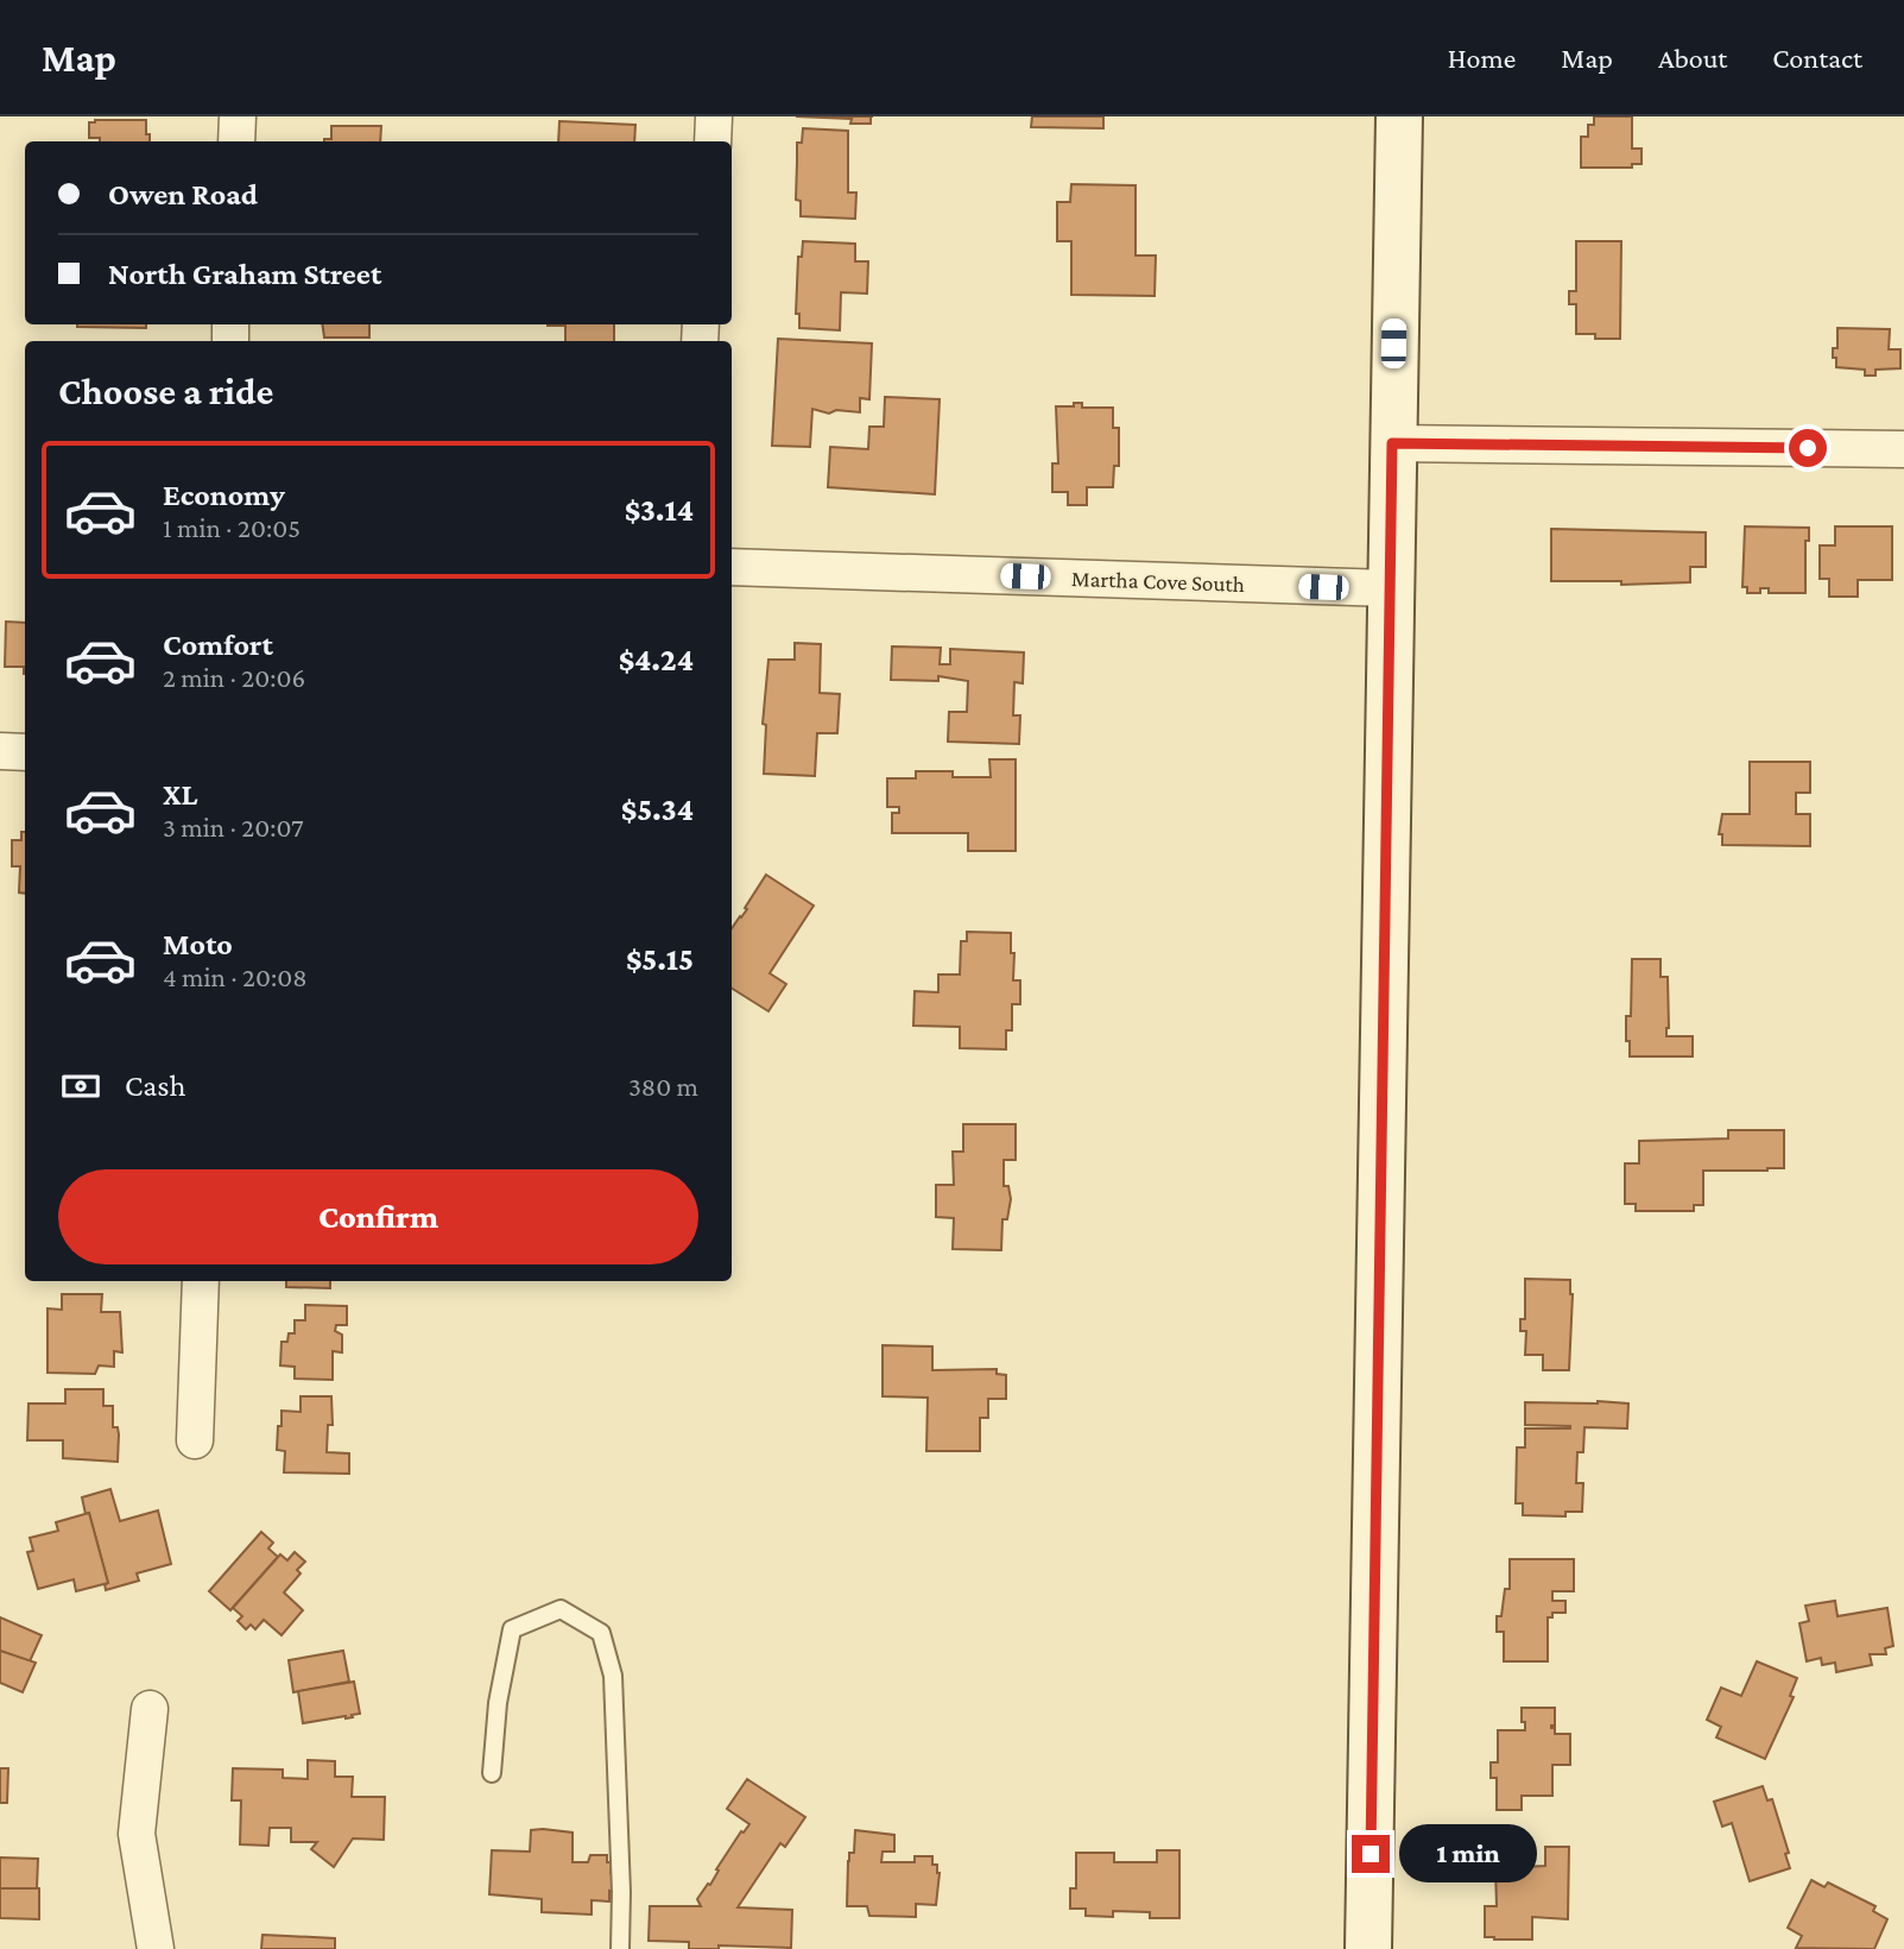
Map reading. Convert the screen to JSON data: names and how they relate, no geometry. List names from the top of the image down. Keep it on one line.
{"streets":{"street":["Martha Cove South"]},"page":{"header":"Map","nav":["Home","Map","About","Contact"],"banner":["Owen Road","North Graham Street"],"heading":"Choose a ride","list":[{"name":"Economy","note":"1 min · 20:05","value":"$3.14"},{"name":"Comfort","note":"2 min · 20:06","value":"$4.24"},{"name":"XL","note":"3 min · 20:07","value":"$5.34"},{"name":"Moto","note":"4 min · 20:08","value":"$5.15"}],"pay":["Cash","380 m"],"buttons":"Confirm","bubble":"1 min"}}
